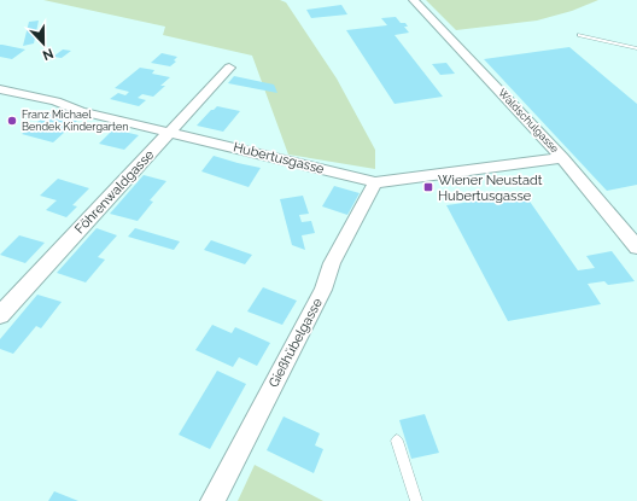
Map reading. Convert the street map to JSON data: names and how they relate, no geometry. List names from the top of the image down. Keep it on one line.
{"streets":{"street":["Waldschulgasse","Hubertusgasse","Föhrenwaldgasse","Gießhübelgasse"]},"crossings":[["Waldschulgasse","Hubertusgasse"],["Hubertusgasse","Föhrenwaldgasse"],["Hubertusgasse","Gießhübelgasse"]],"places":{"other":["Franz Michael Bendek Kindergarten"],"transit":["Wiener Neustadt Hubertusgasse"]},"north":"bottom"}
